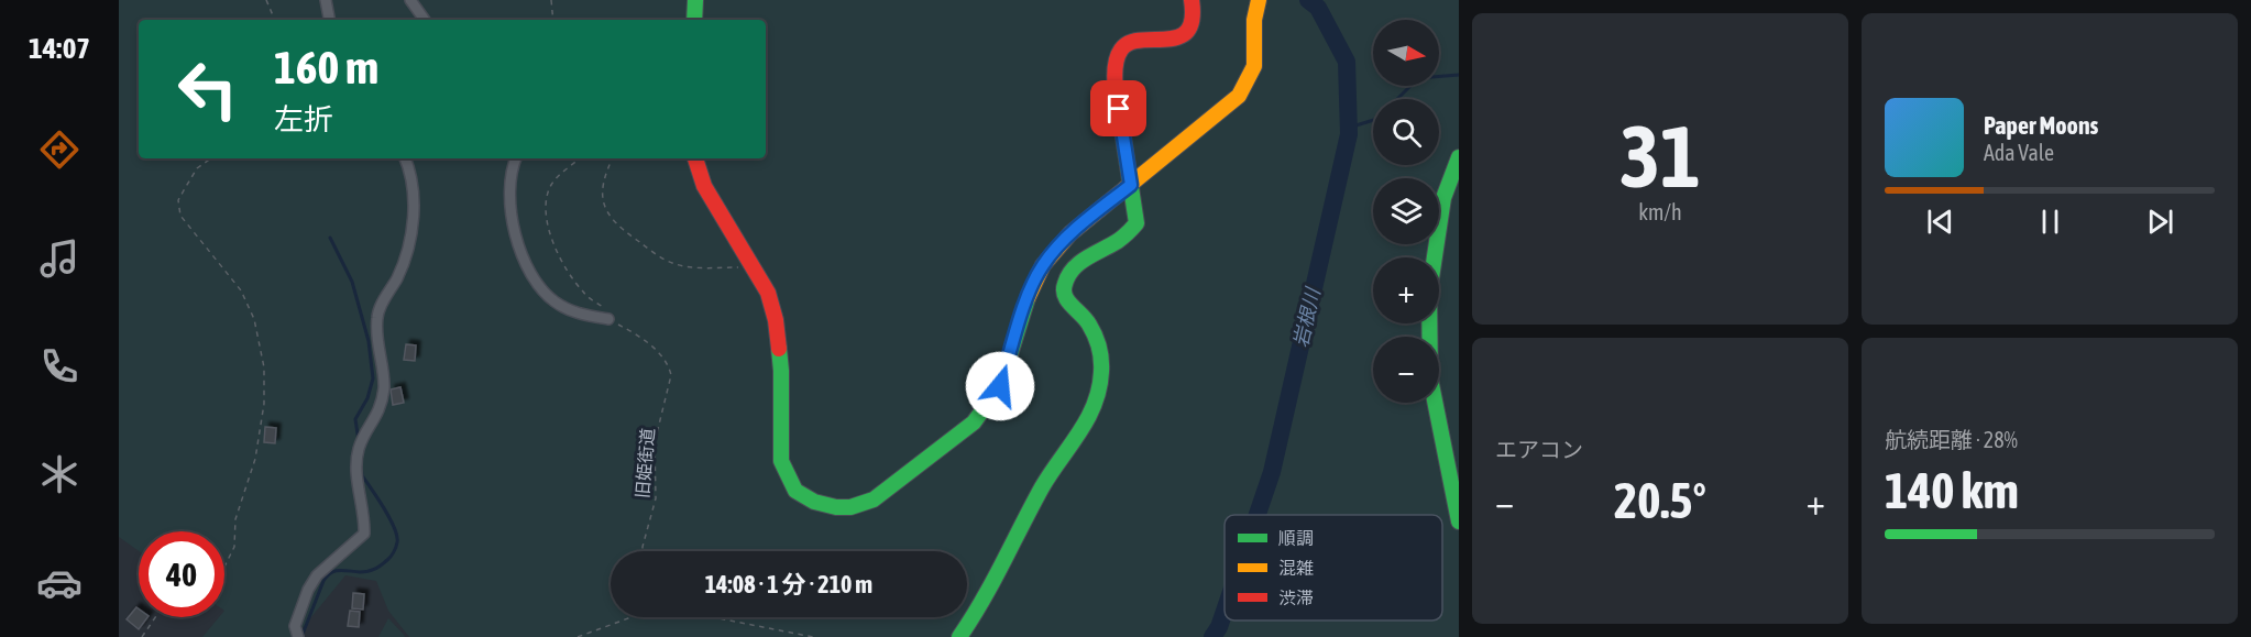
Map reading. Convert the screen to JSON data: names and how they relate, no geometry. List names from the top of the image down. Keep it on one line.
{"streets":{"path":["旧姫街道"]},"water":["岩根川"],"legend":["順調","混雑","渋滞"],"north":"right","page":{"tabs":"14:07","tile":[["31","km/h"],"エアコン",["航続距離 · 28%","140 km"]],"map_buttons":["+","−"],"turn":["160 m","左折"],"song":["Paper Moons","Ada Vale"],"heat":["−","20.5°","+"],"limit":"40","trip":"14:08 · 1 分 · 210 m"}}
